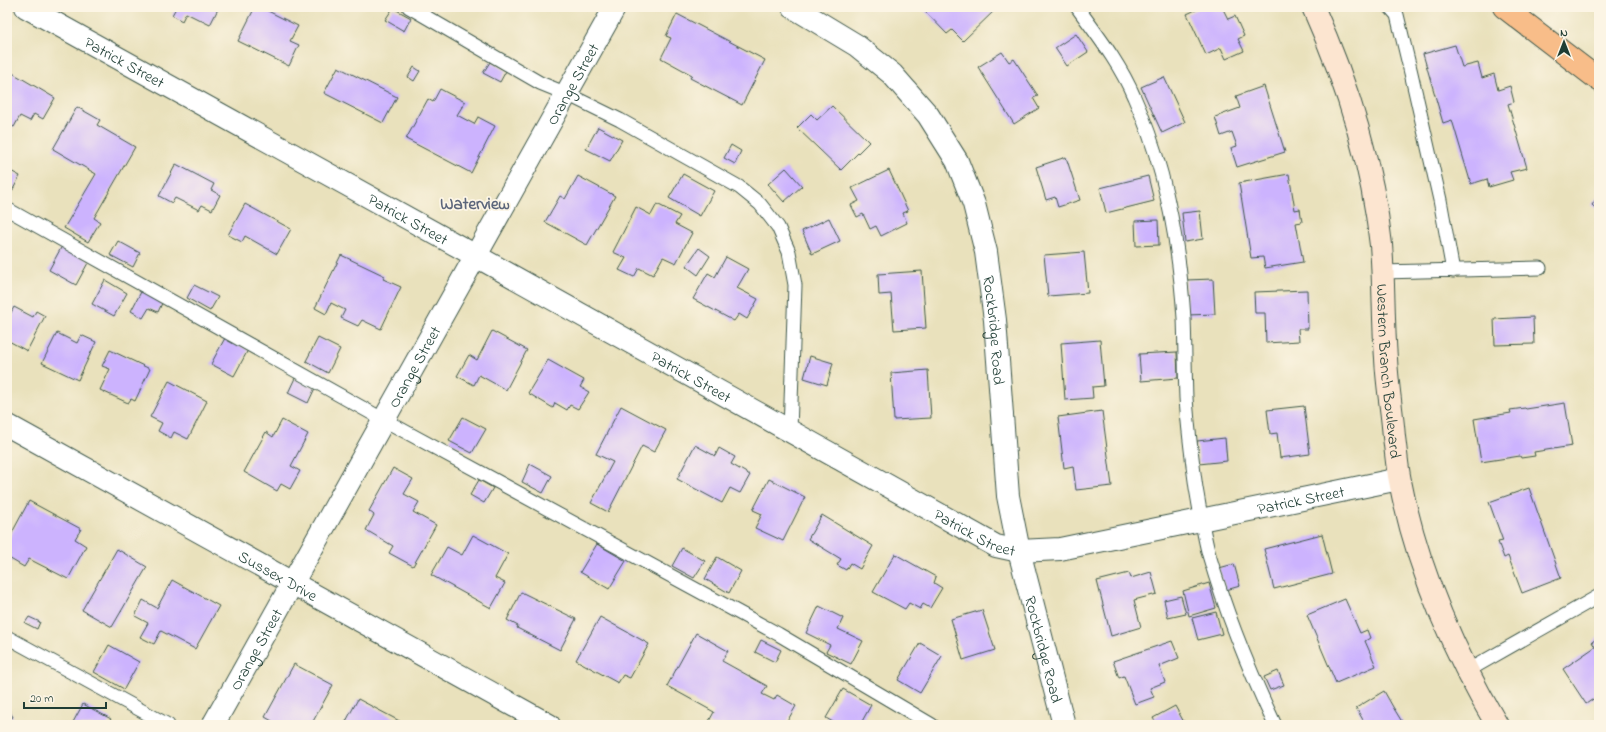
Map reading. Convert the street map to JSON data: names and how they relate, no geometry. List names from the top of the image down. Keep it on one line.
{"streets":{"street":["Patrick Street","Orange Street","Rockbridge Road","Western Branch Boulevard","Sussex Drive"]},"crossings":[["Patrick Street","Orange Street"],["Patrick Street","Rockbridge Road"],["Patrick Street","Western Branch Boulevard"],["Orange Street","Sussex Drive"]],"districts":["Waterview"],"scale_bar":"20 m","north":"top"}
